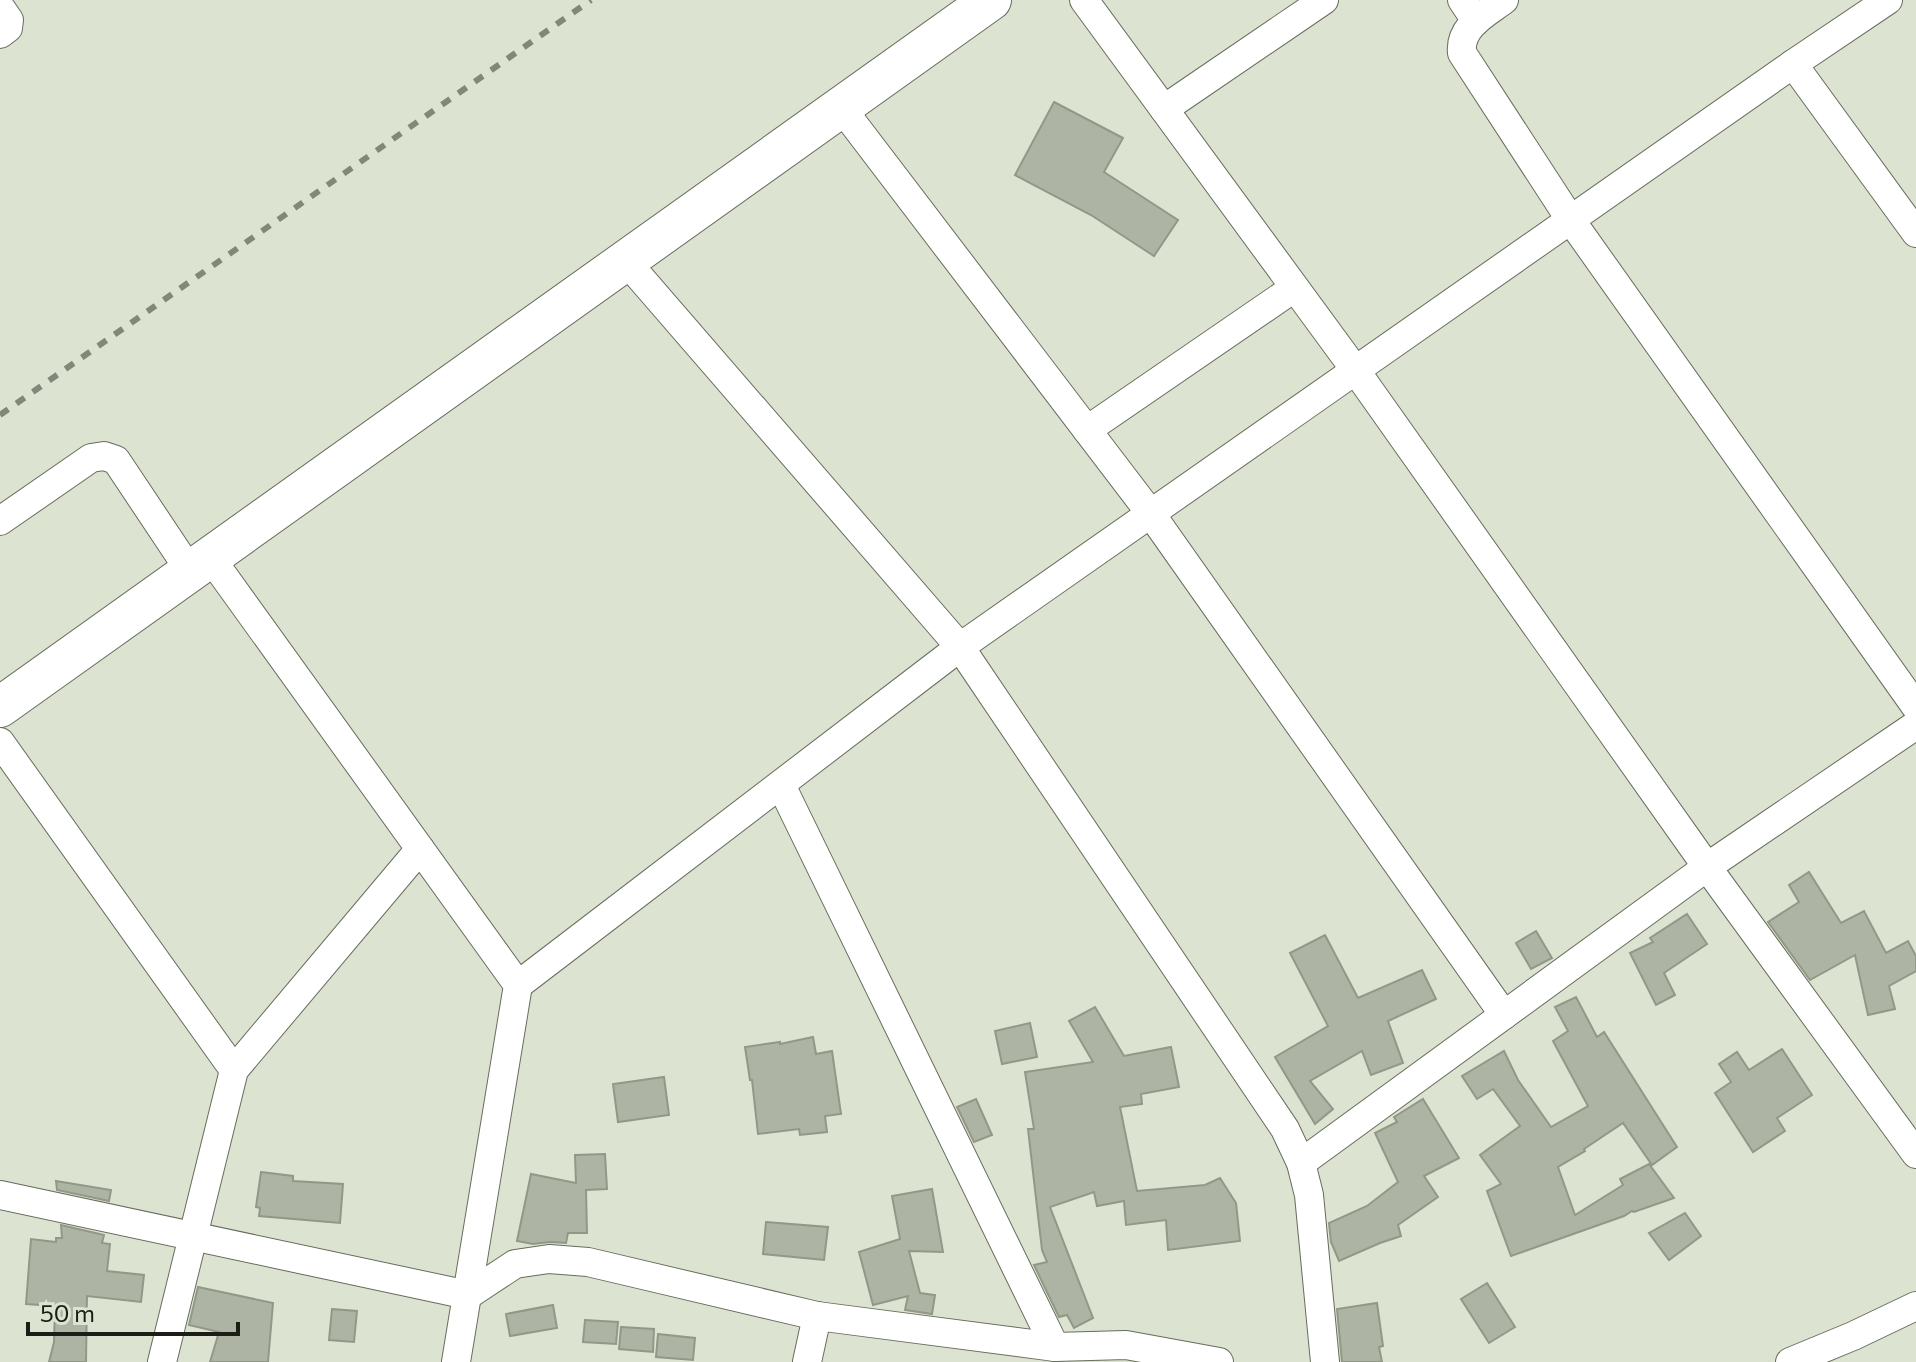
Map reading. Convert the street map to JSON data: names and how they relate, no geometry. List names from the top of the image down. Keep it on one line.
{"scale_bar":"50 m"}
